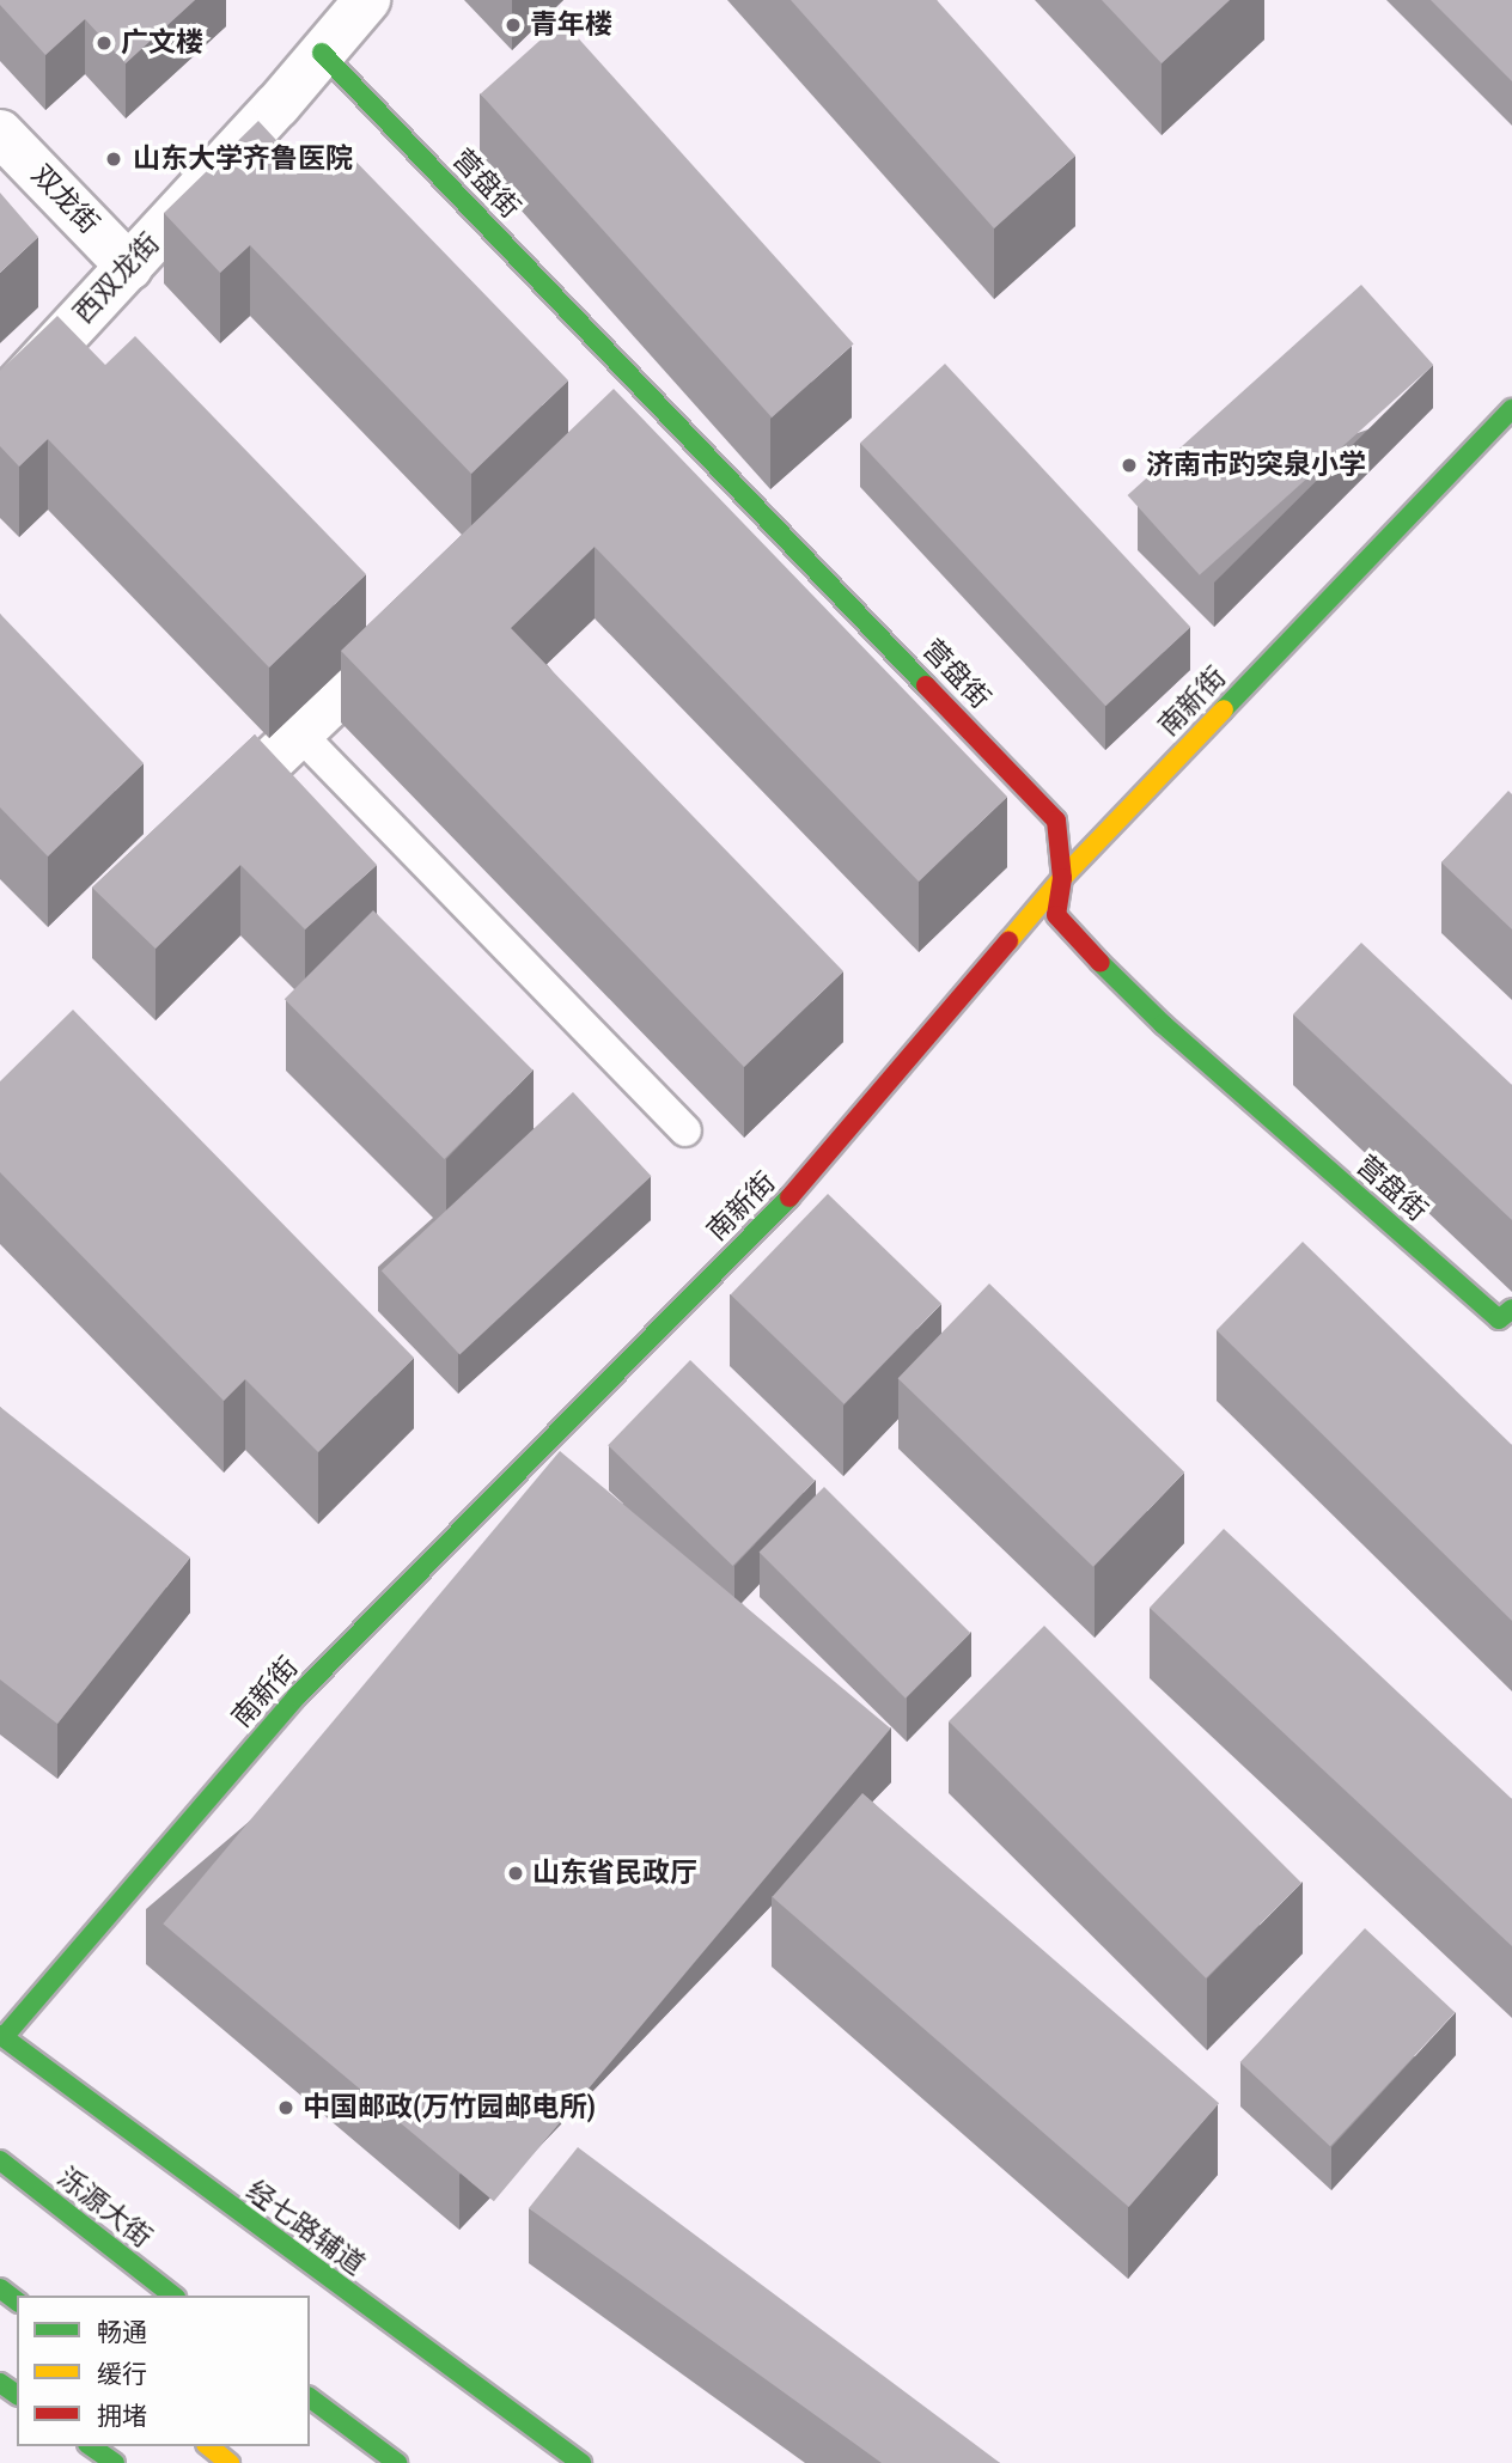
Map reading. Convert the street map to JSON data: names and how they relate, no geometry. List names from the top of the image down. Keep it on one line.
{"streets":{"street":["营盘街","双龙街","西双龙街","南新街","泺源大街","经七路辅道"]},"crossings":[["营盘街","西双龙街"],["营盘街","南新街"],["双龙街","西双龙街"],["南新街","经七路辅道"]],"places":["青年楼","广文楼","山东大学齐鲁医院","济南市趵突泉小学","山东省民政厅","中国邮政(万竹园邮电所)"],"legend":["畅通","缓行","拥堵"]}
